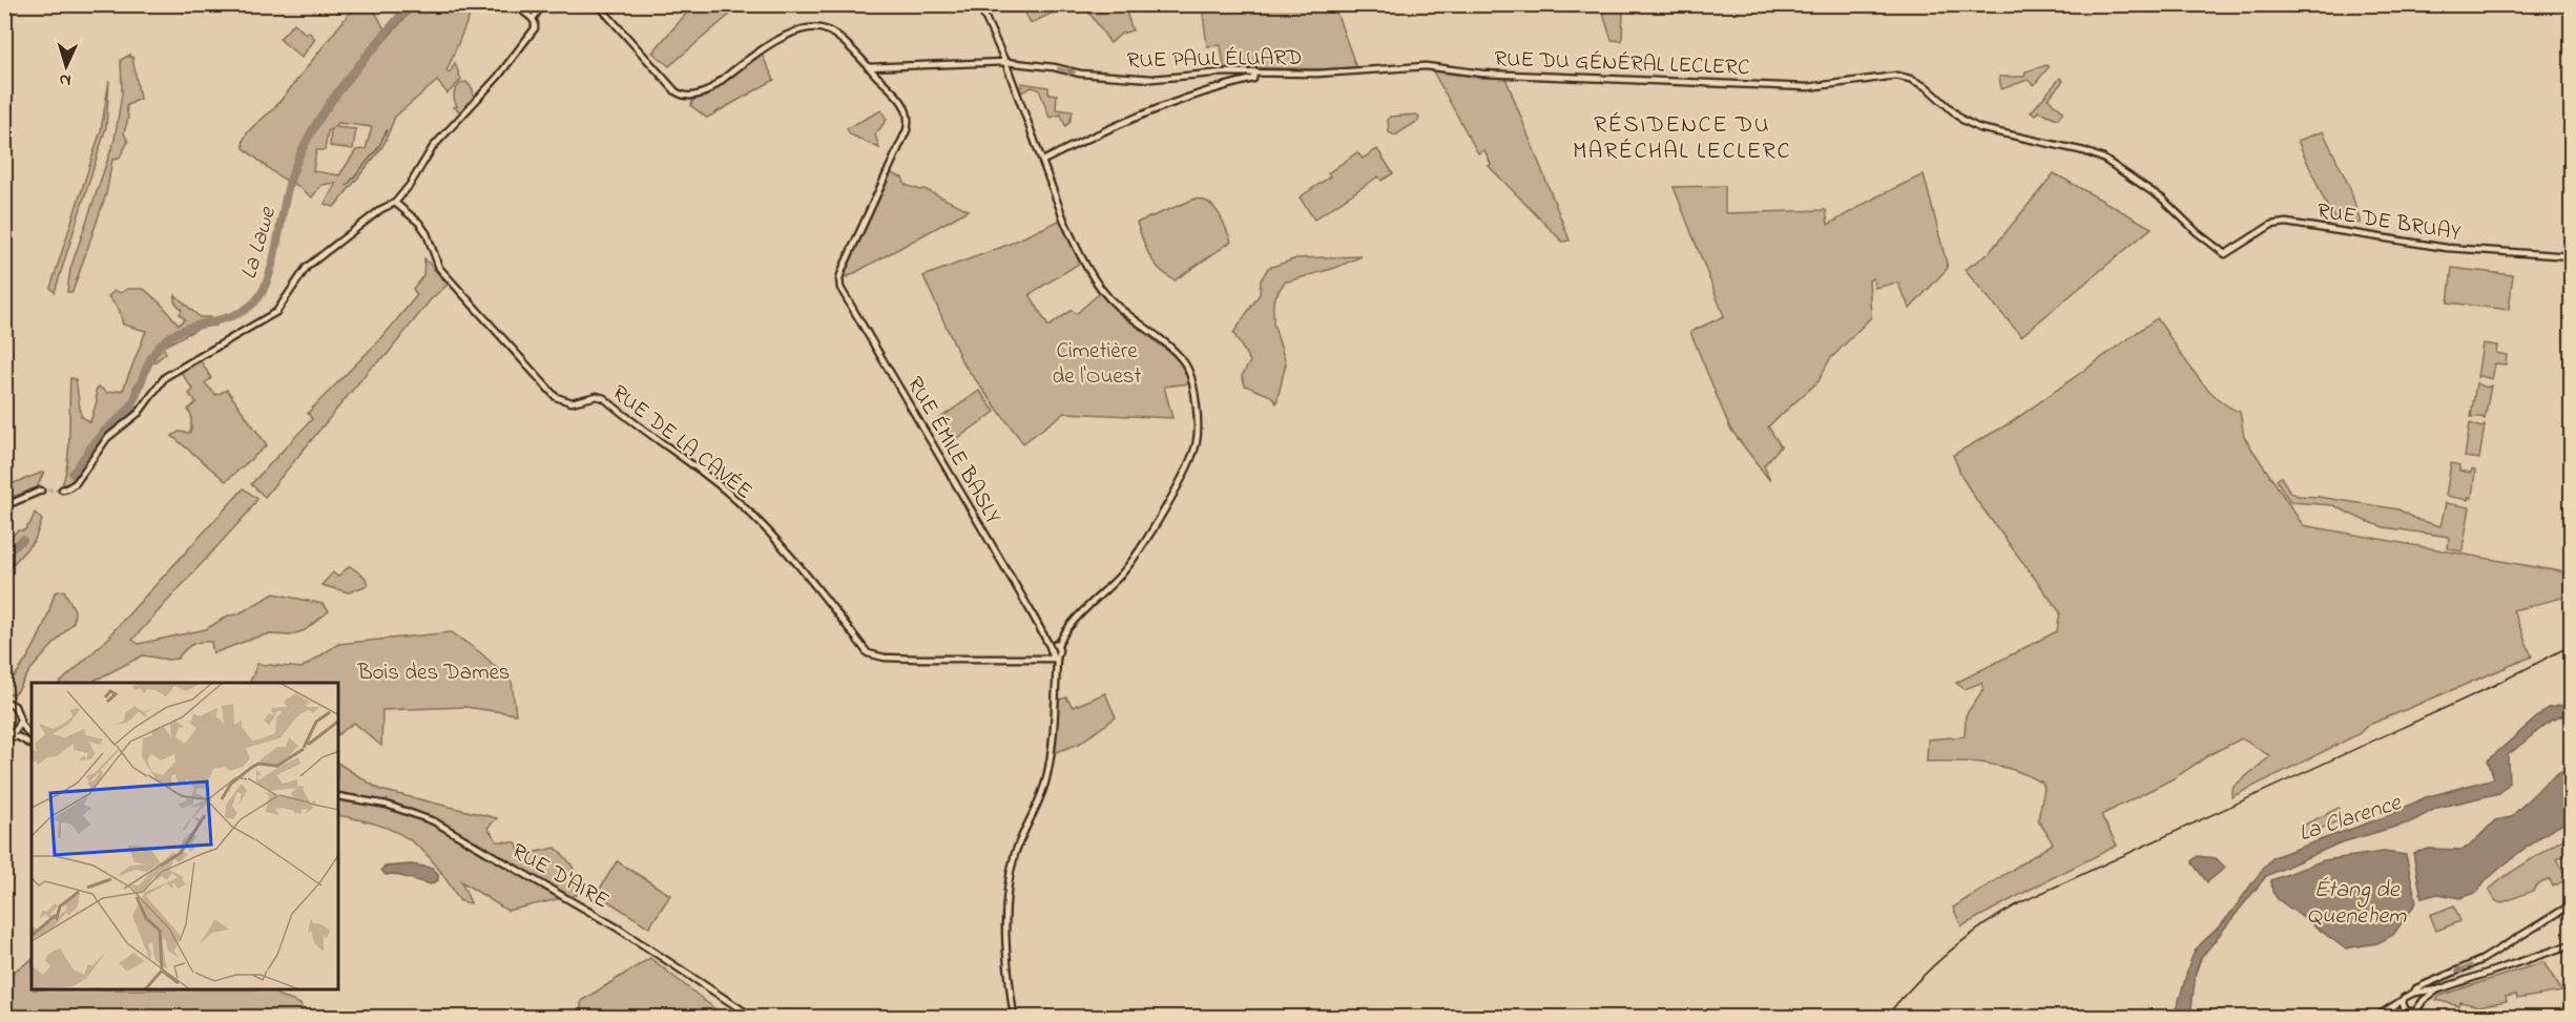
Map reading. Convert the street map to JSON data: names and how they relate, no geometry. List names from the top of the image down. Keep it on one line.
{"streets":{"street":["RUE PAUL ÉLUARD","RUE DU GÉNÉRAL LECLERC","RUE DE BRUAY","RUE DE LA CAVÉE","RUE ÉMILE BASLY","RUE D'AIRE"]},"crossings":[["RUE PAUL ÉLUARD","RUE DU GÉNÉRAL LECLERC"],["RUE PAUL ÉLUARD","RUE ÉMILE BASLY"],["RUE DU GÉNÉRAL LECLERC","RUE DE BRUAY"],["RUE DE LA CAVÉE","RUE ÉMILE BASLY"]],"one_way":["RUE PAUL ÉLUARD"],"districts":["RÉSIDENCE DU MARÉCHAL LECLERC"],"water":["La Lawe","La Clarence","Étang de Quenehem"],"parks":["Cimetière de l'Ouest","Bois des Dames"],"north":"bottom"}
